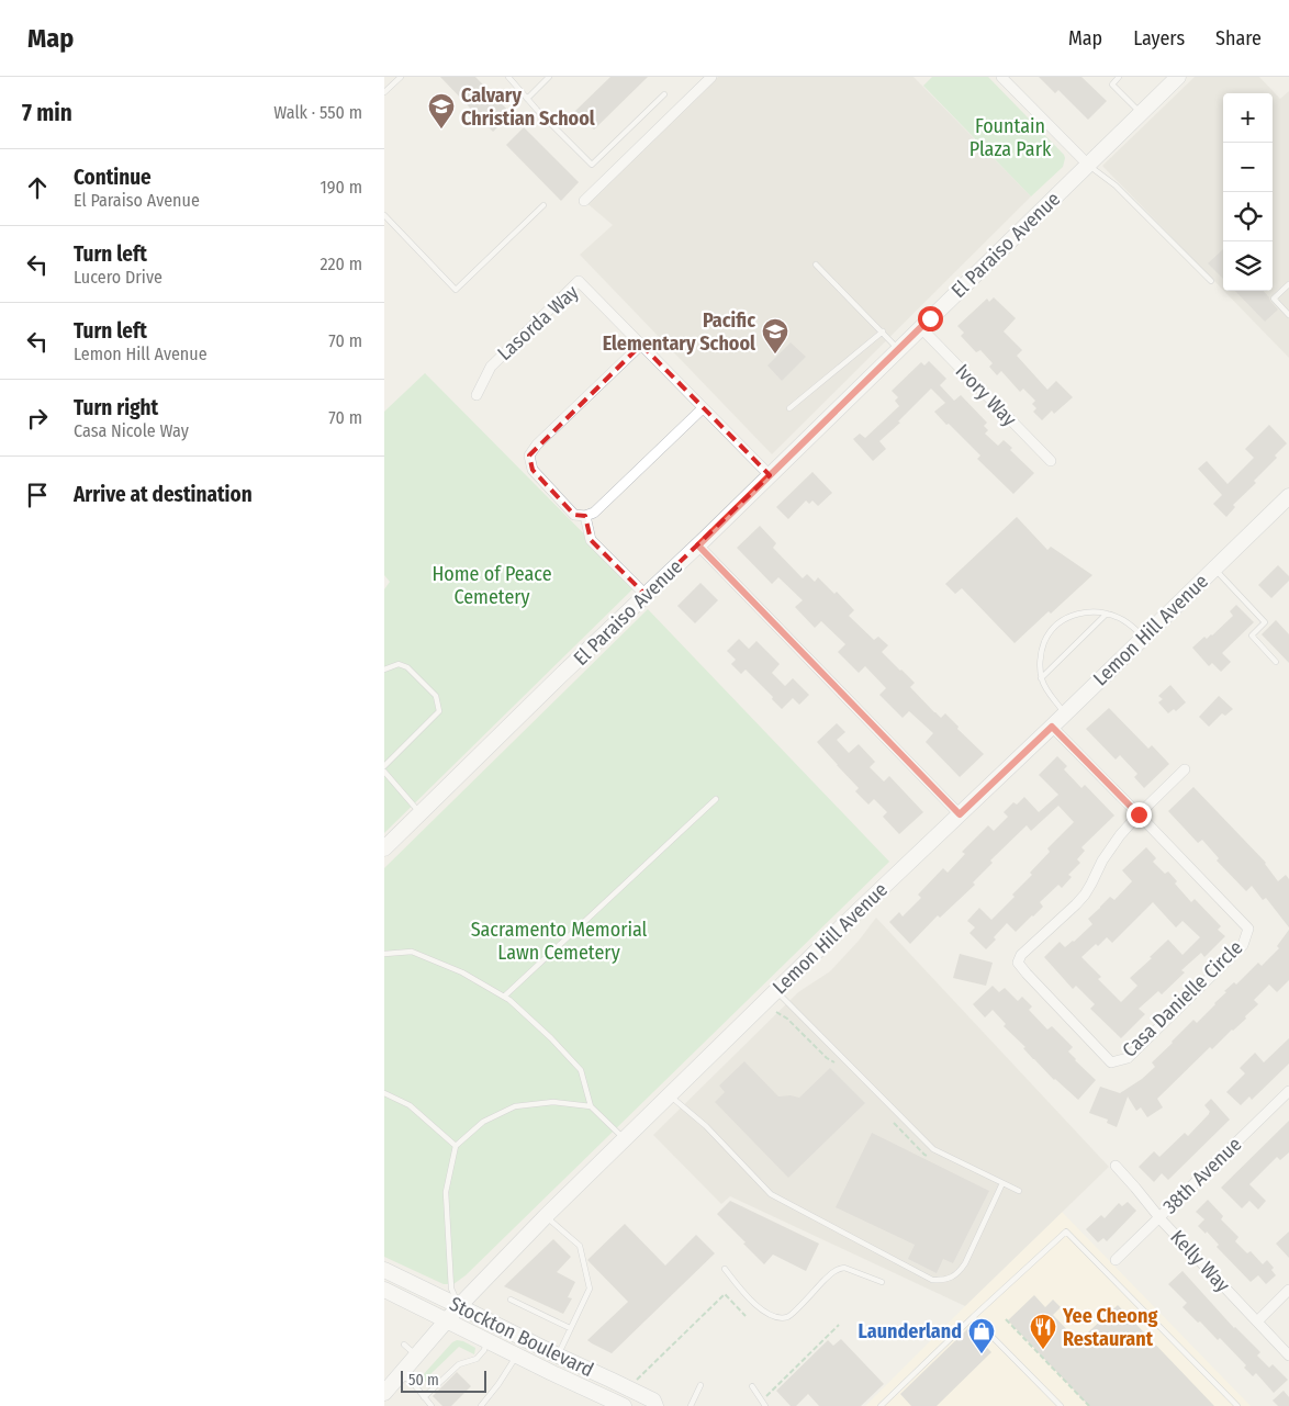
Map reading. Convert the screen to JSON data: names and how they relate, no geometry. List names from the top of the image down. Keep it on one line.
{"streets":{"street":["El Paraiso Avenue","Lasorda Way","Ivory Way","Lemon Hill Avenue","Casa Danielle Circle","38th Avenue","Kelly Way","Stockton Boulevard"]},"crossings":[["El Paraiso Avenue","Lasorda Way"],["El Paraiso Avenue","Ivory Way"],["Lemon Hill Avenue","Stockton Boulevard"],["38th Avenue","Kelly Way"]],"parks":["Fountain Plaza Park","Home of Peace Cemetery","Sacramento Memorial Lawn Cemetery"],"places":{"school or university":["Calvary Christian School","Pacific Elementary School"],"restaurant":["Yee Cheong Restaurant"],"shop":["Launderland"]},"scale_bar":"50 m","page":{"header":"Map","nav":["Map","Layers","Share"],"heading":["7 min","Walk · 550 m"],"map_buttons":["+","−"],"list":[["Continue","El Paraiso Avenue","190 m"],["Turn left","Lucero Drive","220 m"],["Turn left","Lemon Hill Avenue","70 m"],["Turn right","Casa Nicole Way","70 m"],"Arrive at destination"],"scale":"50 m"}}
